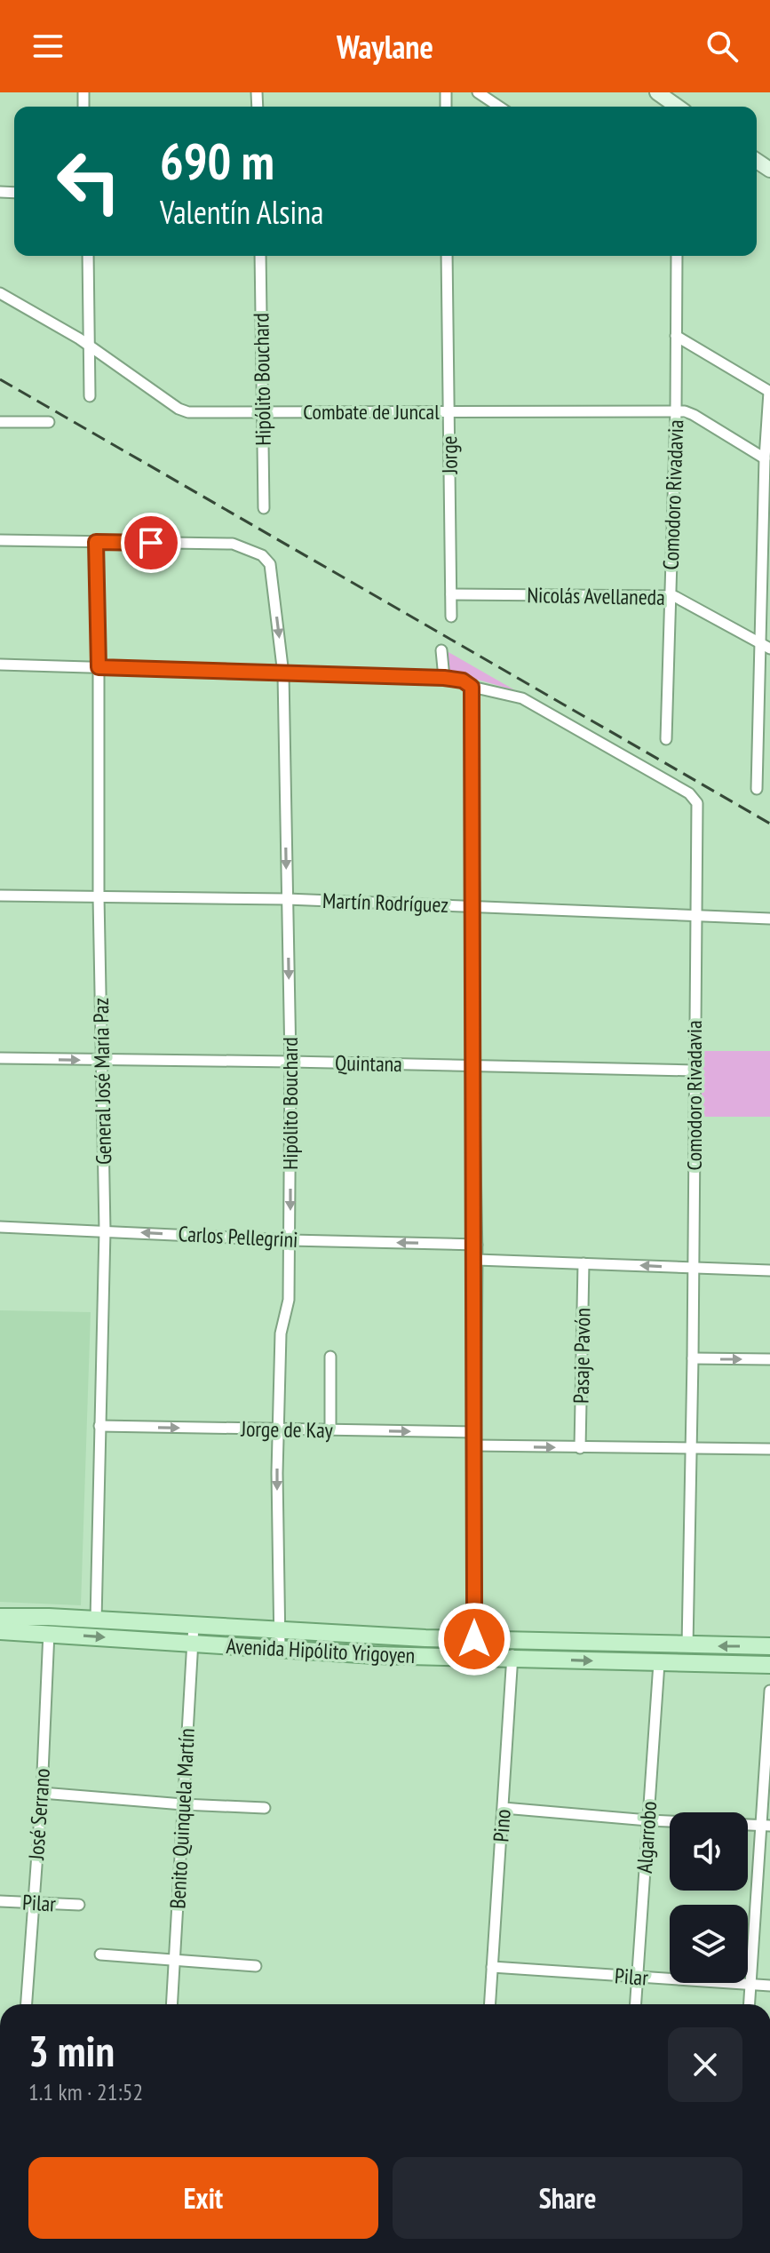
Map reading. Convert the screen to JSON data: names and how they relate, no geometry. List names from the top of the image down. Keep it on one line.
{"streets":{"main road":["Avenida Hipólito Yrigoyen"],"street":["Hipólito Bouchard","Combate de Juncal","Jorge","Comodoro Rivadavia","Nicolás Avellaneda","Martín Rodríguez","Quintana","General José María Paz","Carlos Pellegrini","Pasaje Pavón","Jorge de Kay","José Serrano","Benito Quinquela Martín","Pino","Algarrobo","Pilar"]},"crossings":[["Hipólito Bouchard","Combate de Juncal"],["Hipólito Bouchard","Comodoro Rivadavia"],["Hipólito Bouchard","Martín Rodríguez"],["Hipólito Bouchard","Quintana"],["Hipólito Bouchard","General José María Paz"],["Hipólito Bouchard","Carlos Pellegrini"],["Hipólito Bouchard","Jorge de Kay"],["Hipólito Bouchard","Avenida Hipólito Yrigoyen"],["Combate de Juncal","Jorge"],["Combate de Juncal","Comodoro Rivadavia"],["Jorge","Nicolás Avellaneda"],["Comodoro Rivadavia","Nicolás Avellaneda"],["Comodoro Rivadavia","Martín Rodríguez"],["Comodoro Rivadavia","Quintana"],["Comodoro Rivadavia","General José María Paz"],["Comodoro Rivadavia","Avenida Hipólito Yrigoyen"],["Martín Rodríguez","General José María Paz"],["Quintana","General José María Paz"],["General José María Paz","Carlos Pellegrini"],["General José María Paz","Jorge de Kay"],["General José María Paz","Avenida Hipólito Yrigoyen"],["Avenida Hipólito Yrigoyen","José Serrano"],["Avenida Hipólito Yrigoyen","Benito Quinquela Martín"],["Avenida Hipólito Yrigoyen","Pino"],["Avenida Hipólito Yrigoyen","Algarrobo"],["José Serrano","Pilar"],["Pino","Pilar"],["Algarrobo","Pilar"]],"one_way":["Hipólito Bouchard","Carlos Pellegrini","Jorge de Kay"],"page":{"header":"Waylane","turn":["690 m","Valentín Alsina"],"heading":["3 min","1.1 km · 21:52"],"buttons":["Exit","Share"]}}
